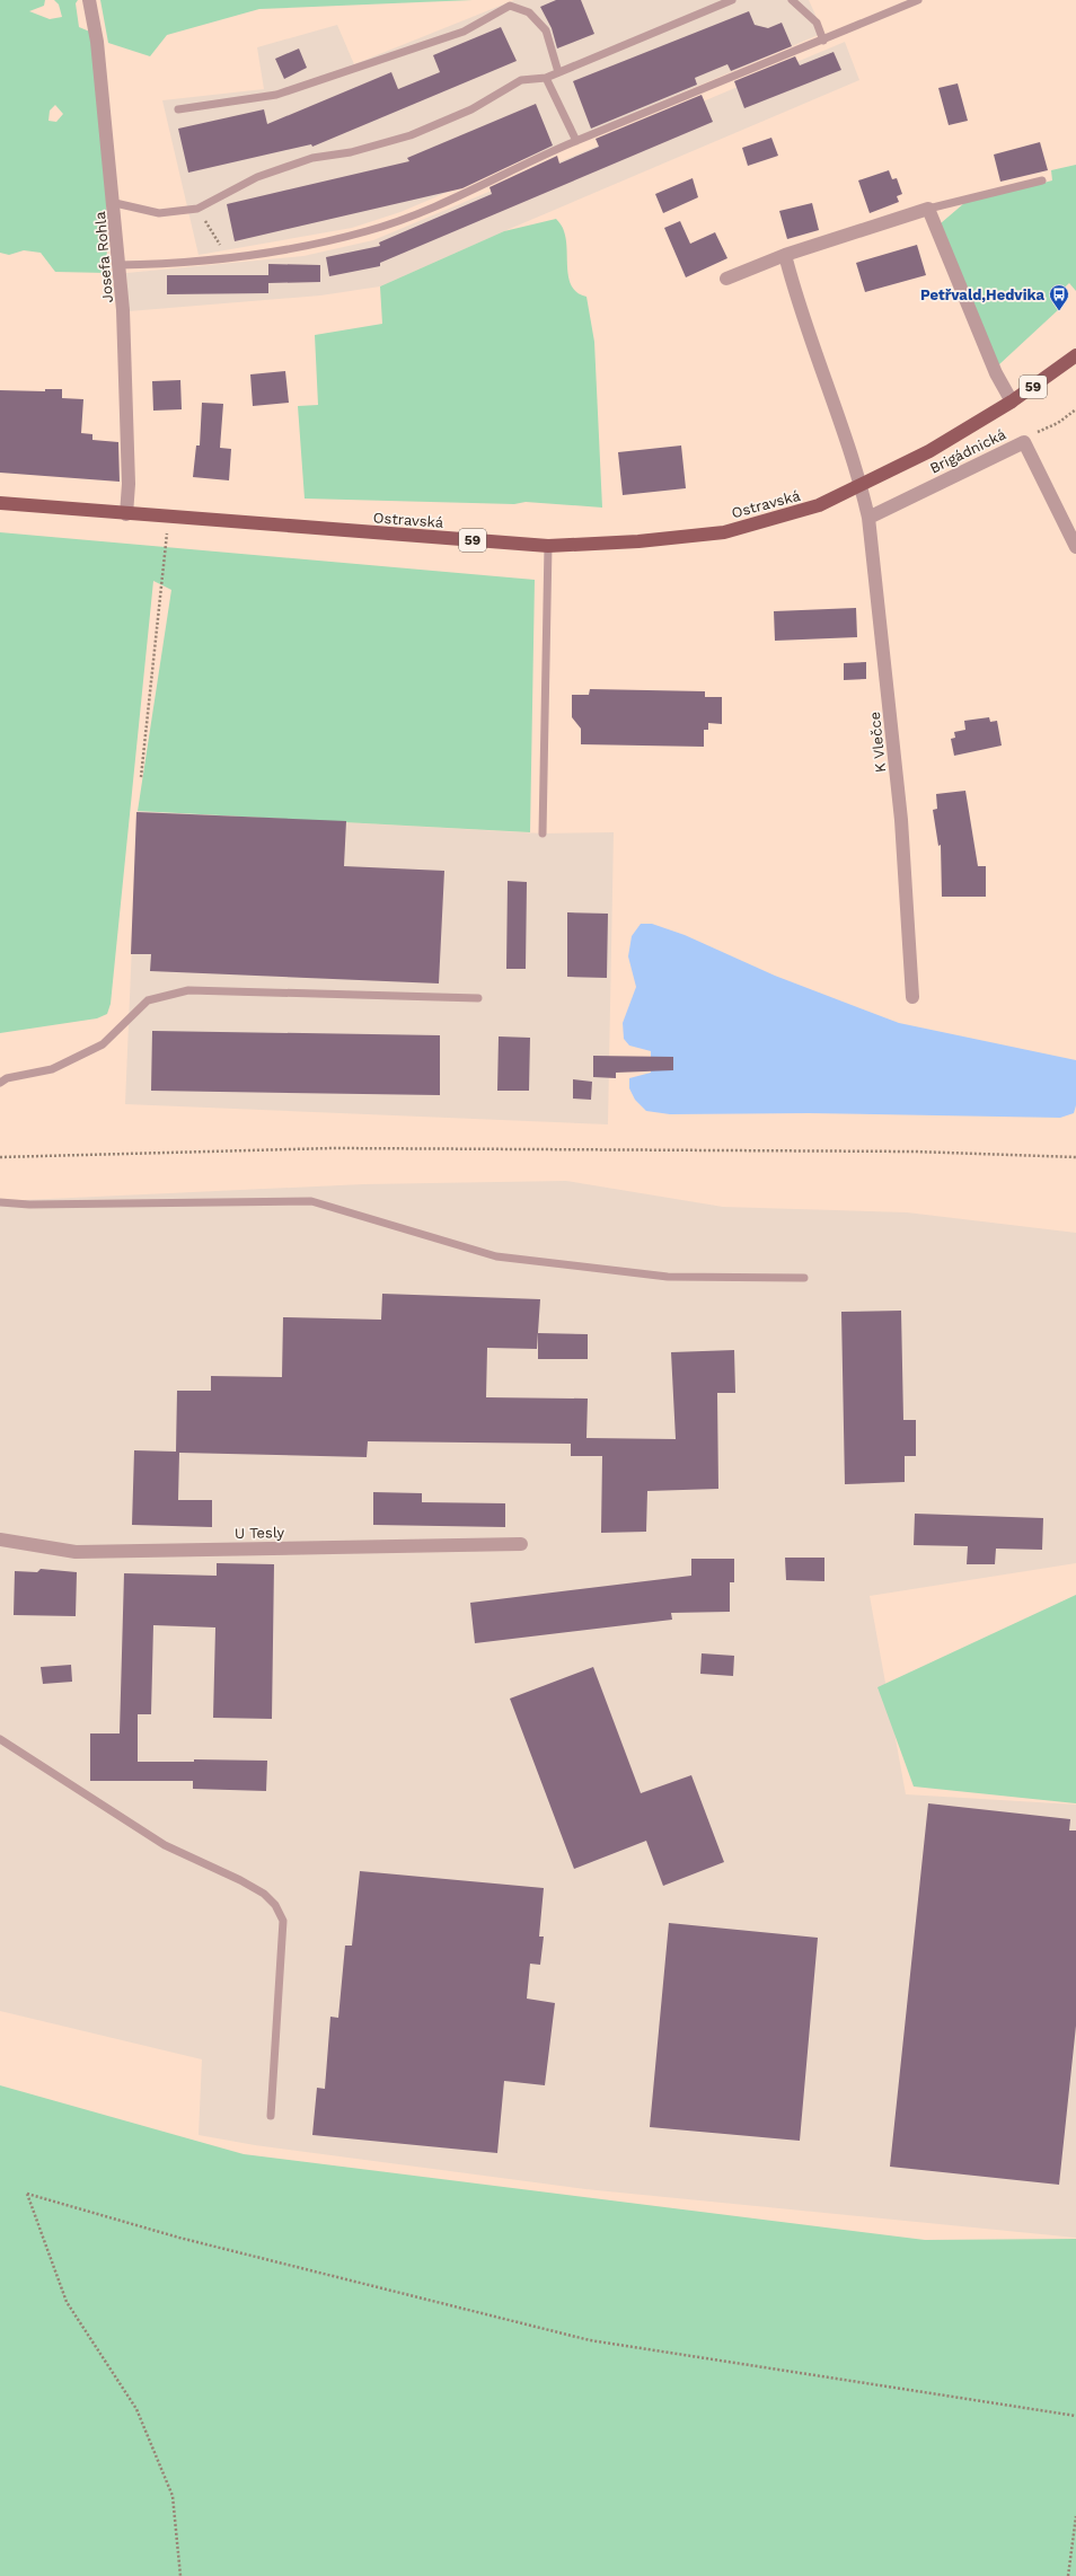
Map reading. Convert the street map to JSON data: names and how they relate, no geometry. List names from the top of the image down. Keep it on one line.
{"streets":{"main road":["59","Ostravská"],"street":["Josefa Rohla","Brigádnická","K Vlečce","U Tesly"]},"crossings":[["Josefa Rohla","Ostravská"],["Brigádnická","K Vlečce"],["Ostravská","K Vlečce"]],"places":{"bus stop":["Petřvald,Hedvika"]}}
